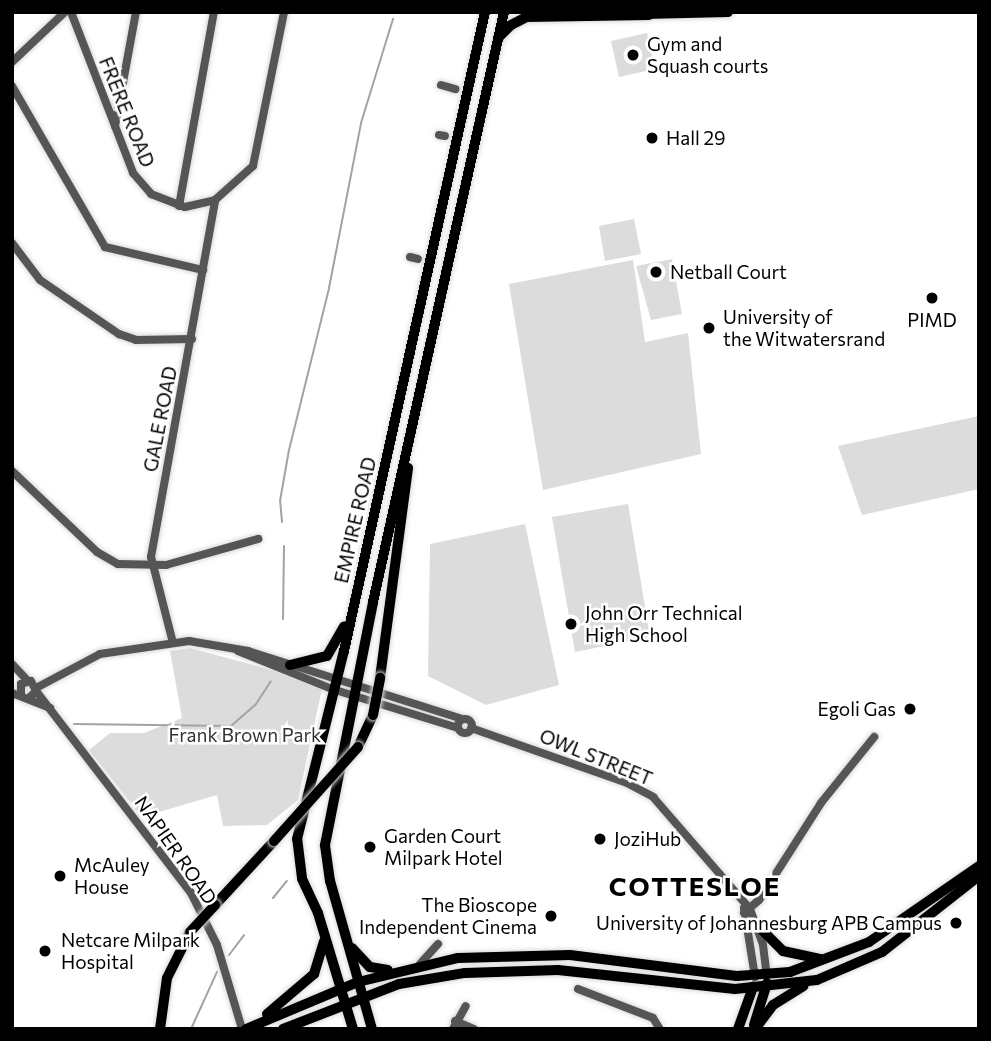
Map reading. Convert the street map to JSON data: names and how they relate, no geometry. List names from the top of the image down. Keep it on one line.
{"streets":{"main road":["EMPIRE ROAD"],"street":["FRERE ROAD","GALE ROAD","OWL STREET","NAPIER ROAD"]},"districts":["COTTESLOE"],"parks":["Frank Brown Park"],"places":["Gym and Squash courts","Hall 29","Netball Court","PIMD","University of the Witwatersrand","John Orr Technical High School","Egoli Gas","JoziHub","Garden Court Milpark Hotel","McAuley House","The Bioscope Independent Cinema","University of Johannesburg APB Campus","Netcare Milpark Hospital"]}
